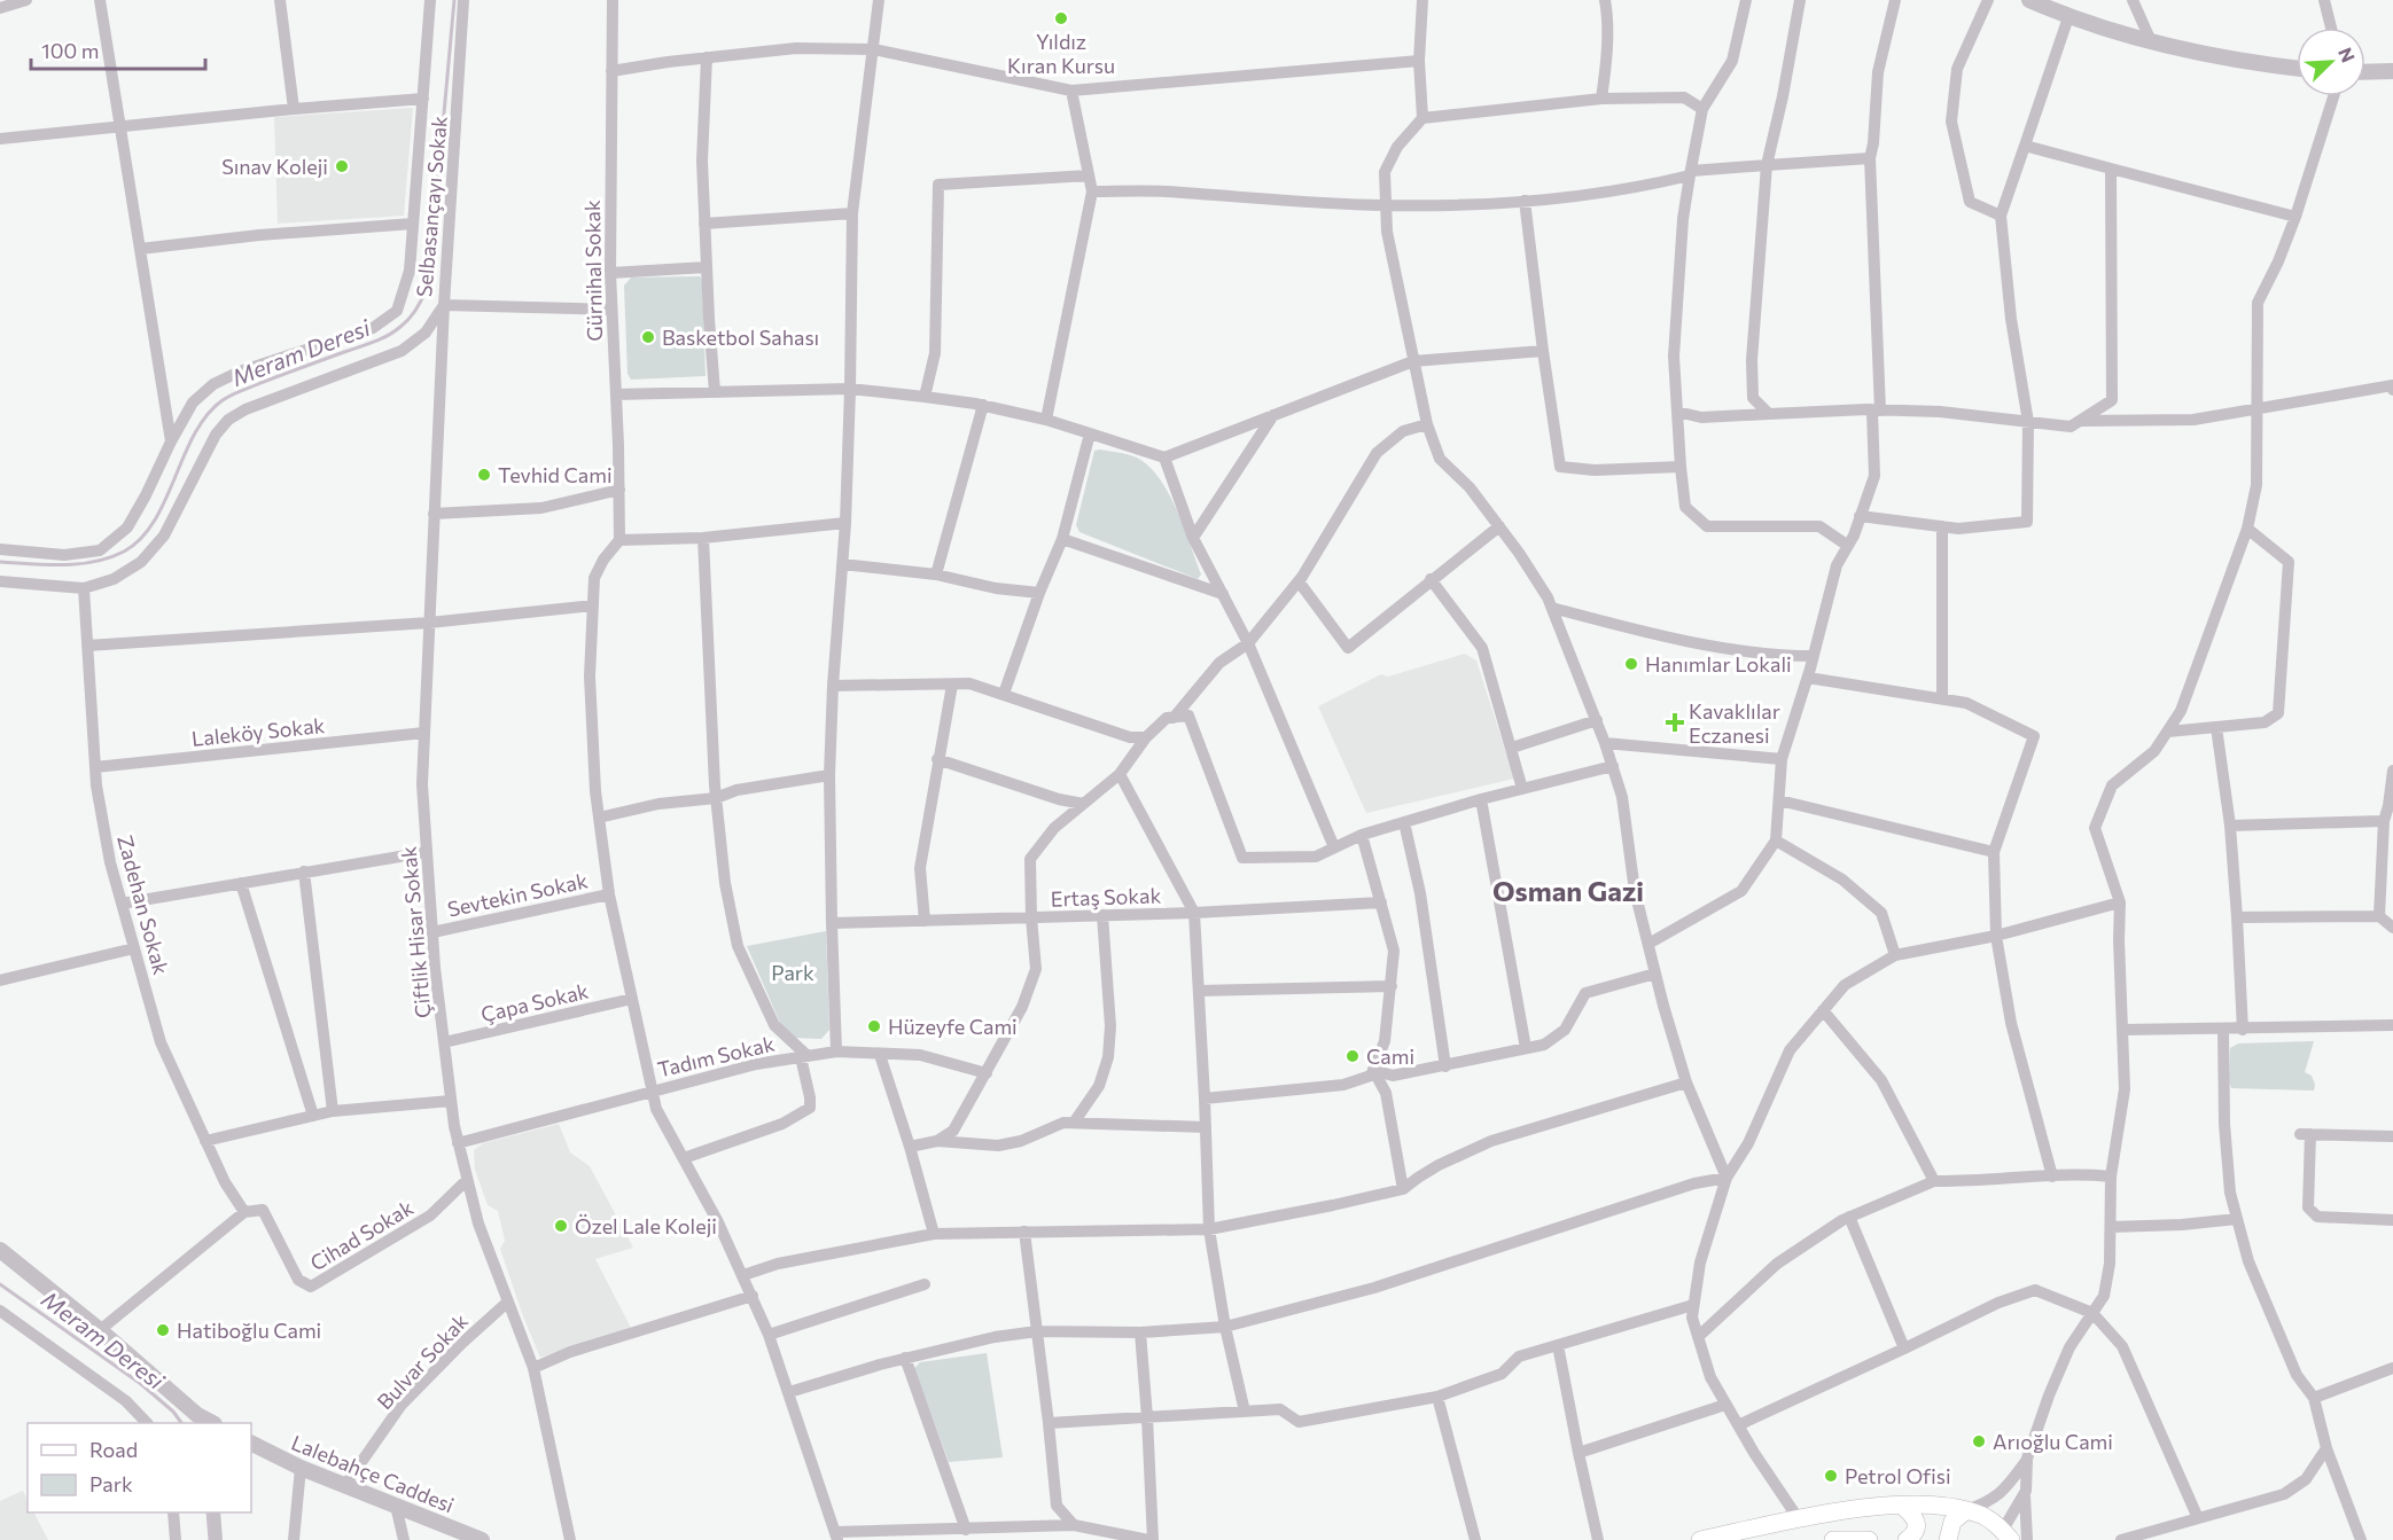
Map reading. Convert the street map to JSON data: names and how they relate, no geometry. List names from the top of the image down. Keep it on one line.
{"streets":{"street":["Selbasançayı Sokak","Gürnihal Sokak","Laleköy Sokak","Sevtekin Sokak","Ertaş Sokak","Zadehan Sokak","Çiftlik Hisar Sokak","Çapa Sokak","Tadım Sokak","Cihad Sokak","Bulvar Sokak","Lalebahçe Caddesi"]},"crossings":[["Selbasançayı Sokak","Zadehan Sokak"],["Selbasançayı Sokak","Çiftlik Hisar Sokak"],["Laleköy Sokak","Zadehan Sokak"],["Laleköy Sokak","Çiftlik Hisar Sokak"],["Sevtekin Sokak","Çiftlik Hisar Sokak"],["Zadehan Sokak","Cihad Sokak"],["Çiftlik Hisar Sokak","Çapa Sokak"],["Çiftlik Hisar Sokak","Tadım Sokak"],["Çiftlik Hisar Sokak","Cihad Sokak"],["Çiftlik Hisar Sokak","Bulvar Sokak"],["Bulvar Sokak","Lalebahçe Caddesi"]],"districts":["Osman Gazi"],"water":["Meram Deresi"],"parks":["Park"],"places":{"other":["Yıldız Kıran Kursu","Sınav Koleji","Basketbol Sahası","Tevhid Cami","Hanımlar Lokali","Hüzeyfe Cami","Cami","Özel Lale Koleji","Hatiboğlu Cami","Arıoğlu Cami","Petrol Ofisi"],"health":["Kavaklılar Eczanesi"]},"legend":["Road","Park"],"scale_bar":"100 m","north":"top right"}
